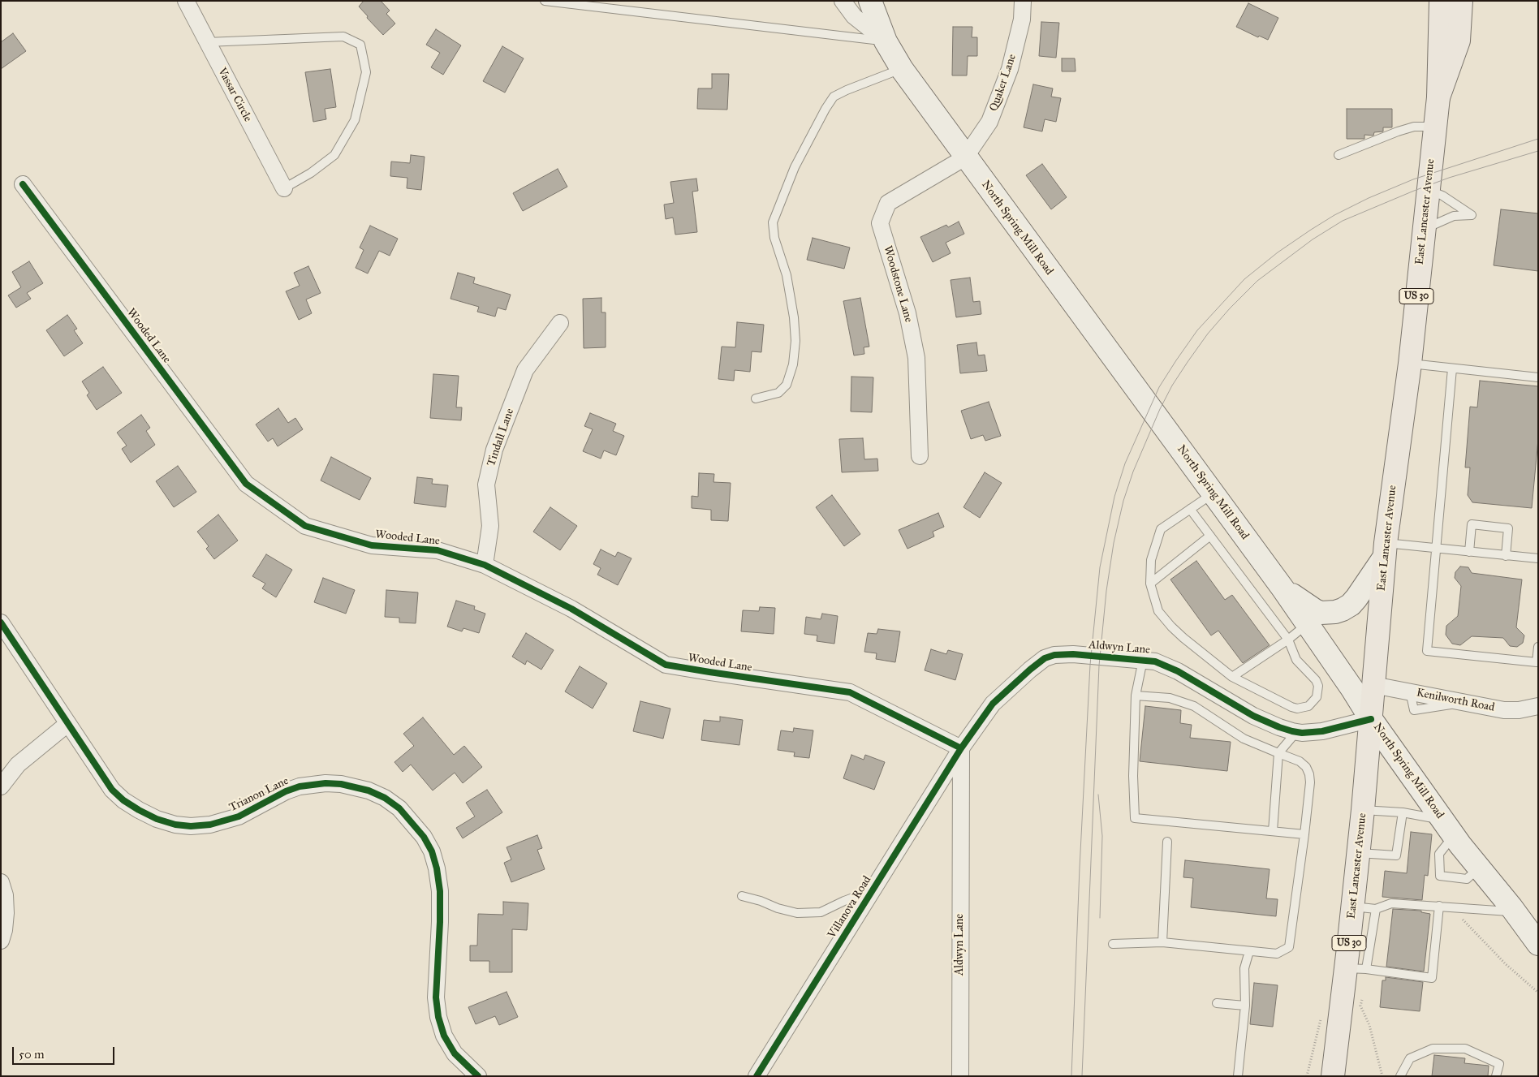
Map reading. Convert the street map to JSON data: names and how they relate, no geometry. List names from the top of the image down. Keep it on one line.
{"streets":{"highway":["East Lancaster Avenue","US 30"],"main road":["North Spring Mill Road"],"street":["Quaker Lane","Vassar Circle","Woodstone Lane","Wooded Lane","Tindall Lane","Aldwyn Lane","Kenilworth Road","Trianon Lane","Villanova Road"]},"crossings":[["Quaker Lane","North Spring Mill Road"],["Quaker Lane","Woodstone Lane"],["East Lancaster Avenue","North Spring Mill Road"],["East Lancaster Avenue","Aldwyn Lane"],["East Lancaster Avenue","Kenilworth Road"],["North Spring Mill Road","Woodstone Lane"],["North Spring Mill Road","Aldwyn Lane"],["Wooded Lane","Tindall Lane"],["Wooded Lane","Aldwyn Lane"],["Wooded Lane","Villanova Road"],["Aldwyn Lane","Villanova Road"]],"scale_bar":"50 m"}
